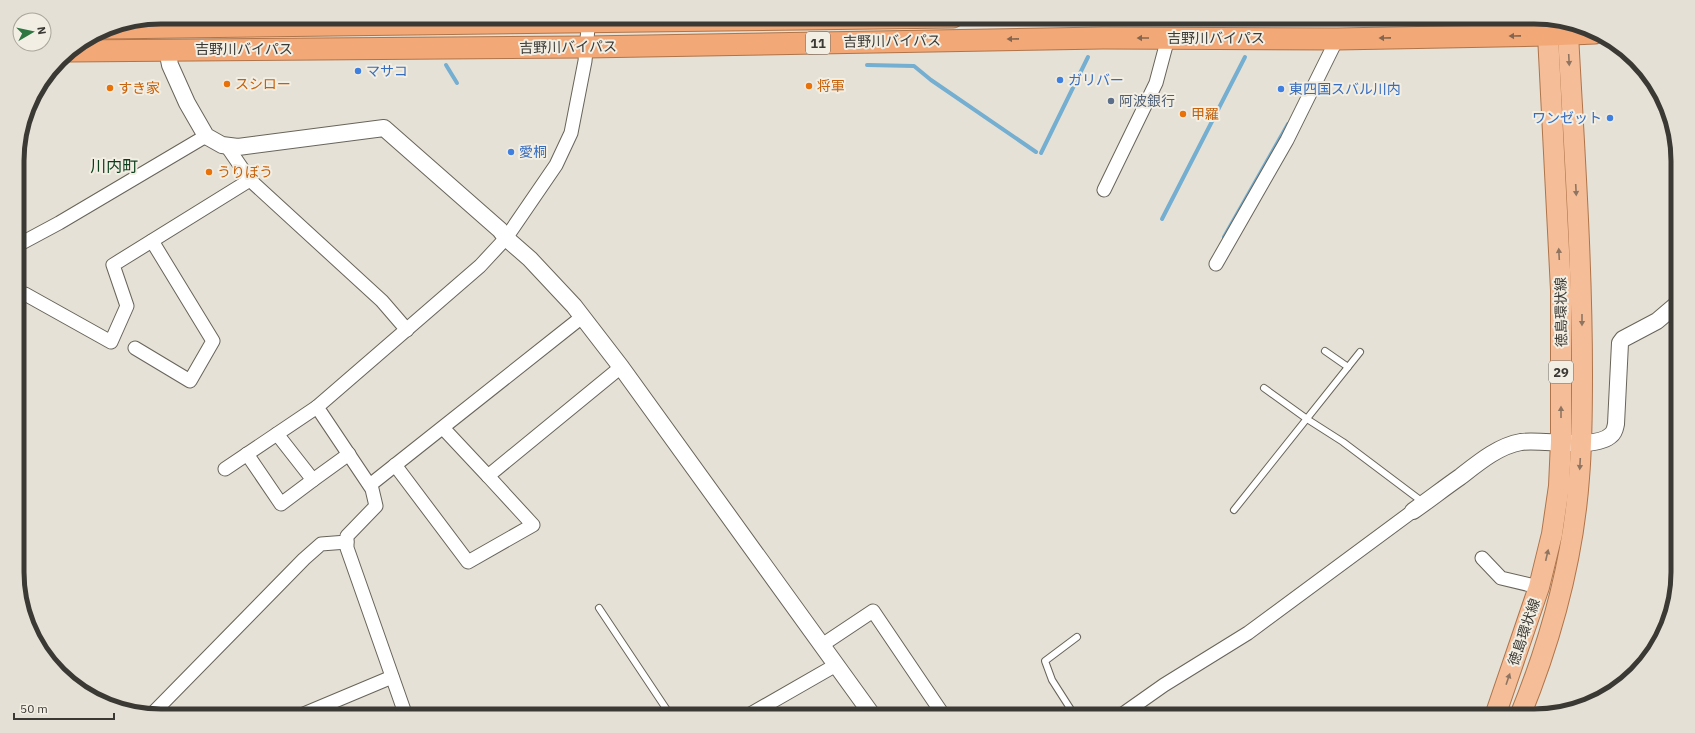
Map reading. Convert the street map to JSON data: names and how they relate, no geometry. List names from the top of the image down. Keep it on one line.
{"streets":{"highway":["吉野川バイパス","11"],"main road":["徳島環状線","29"]},"crossings":[["吉野川バイパス","徳島環状線"]],"one_way":["吉野川バイパス"],"districts":["川内町"],"places":["マサコ","ガリバー","スシロー","将軍","すき家","東四国スバル川内","阿波銀行","甲羅","ワンゼット","愛桐","うりぼう"],"scale_bar":"50 m","north":"right"}
